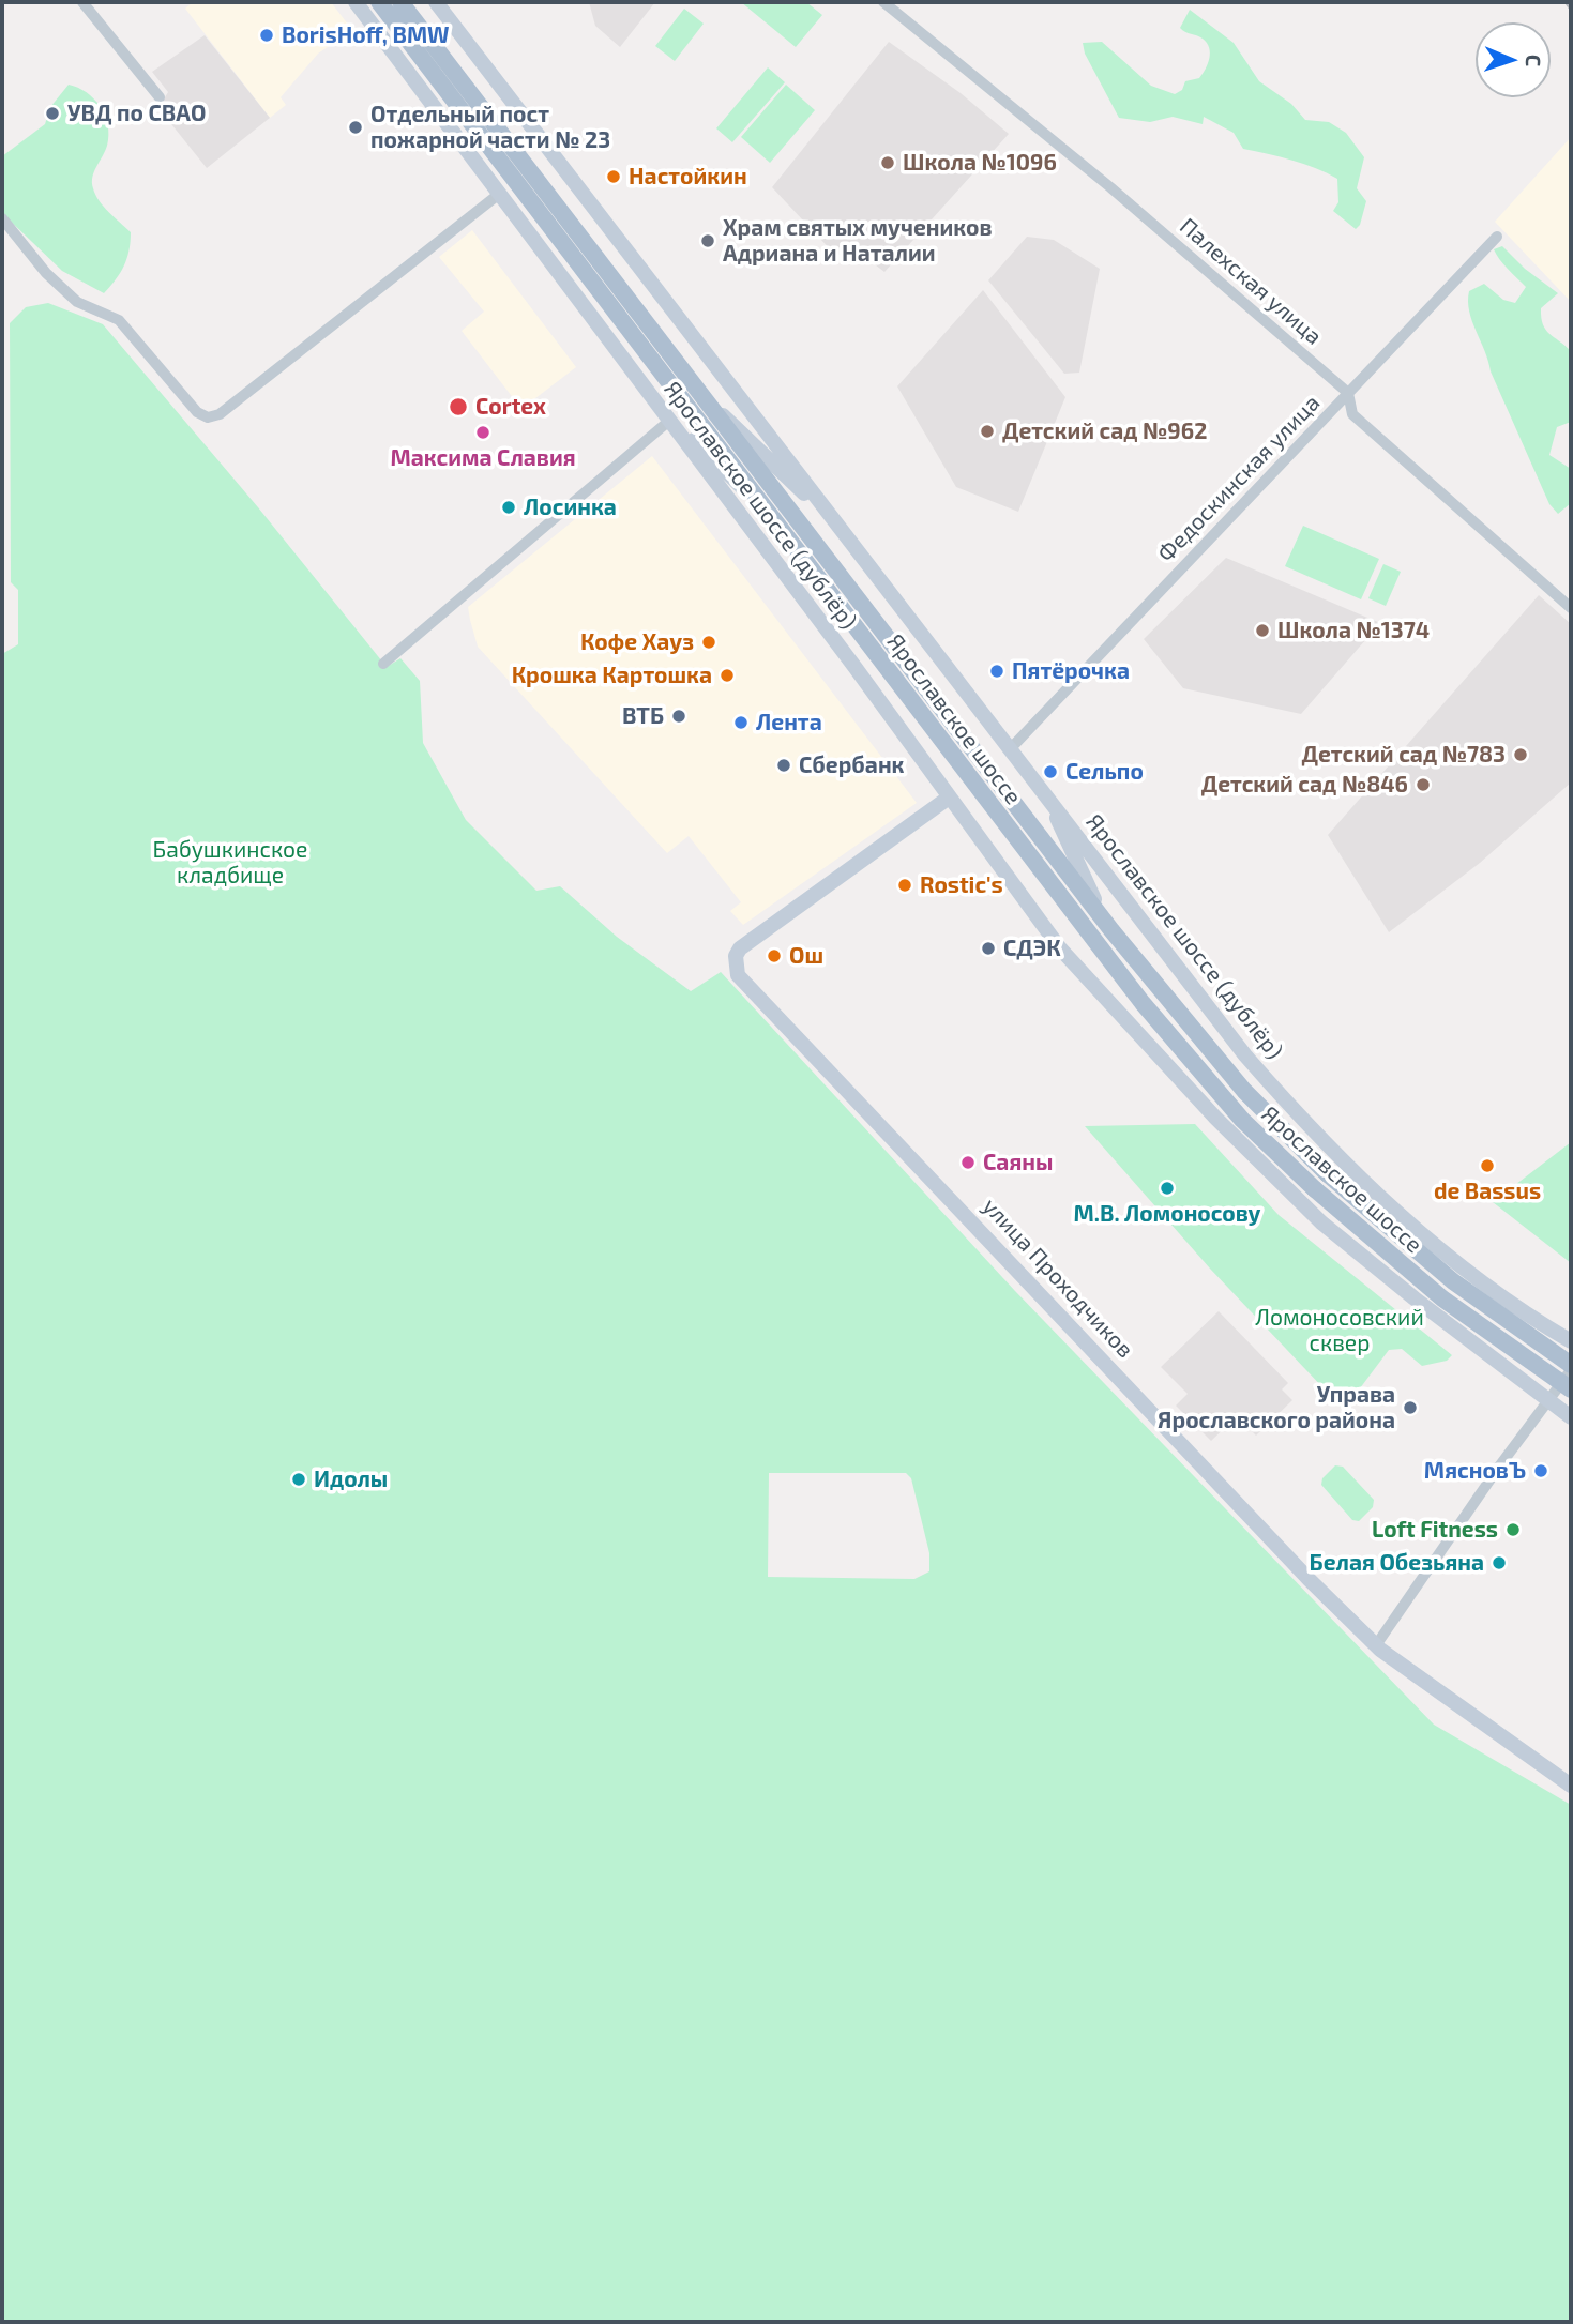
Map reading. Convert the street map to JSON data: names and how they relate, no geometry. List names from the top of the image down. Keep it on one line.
{"streets":{"main road":["Ярославское шоссе"],"street":["Палехская улица","Федоскинская улица","Ярославское шоссе (дублёр)","улица Проходчиков"]},"crossings":[["Палехская улица","Федоскинская улица"],["Федоскинская улица","Ярославское шоссе (дублёр)"],["Ярославское шоссе (дублёр)","Ярославское шоссе"],["Ярославское шоссе (дублёр)","улица Проходчиков"]],"parks":["Бабушкинское кладбище","Ломоносовский сквер"],"places":["BorisHoff, BMW","УВД по СВАО","Отдельный пост пожарной части № 23","Школа №1096","Настойкин","Храм святых мучеников Адриана и Наталии","Cortex","Детский сад №962","Максима Славия","Лосинка","Школа №1374","Кофе Хауз","Пятёрочка","Крошка Картошка","ВТБ","Лента","Детский сад №783","Сбербанк","Сельпо","Детский сад №846","Rostic's","СДЭК","Ош","Саяны","de Bassus","М.В. Ломоносову","Управа Ярославского района","МясновЪ","Идолы","Loft Fitness","Белая Обезьяна"],"north":"right"}
